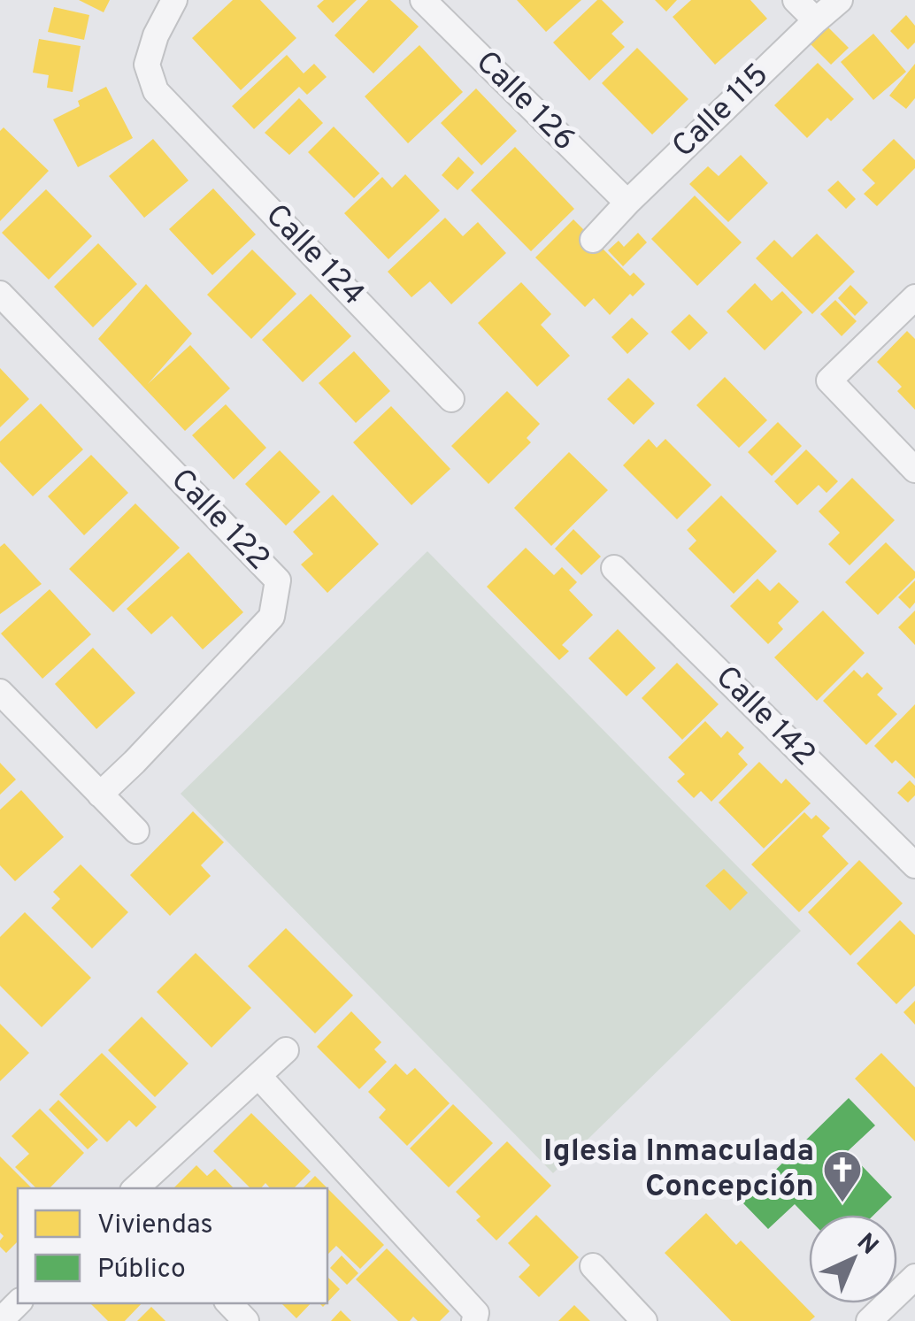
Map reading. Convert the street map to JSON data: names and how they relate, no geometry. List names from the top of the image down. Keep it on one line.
{"streets":{"street":["Calle 126","Calle 115","Calle 124","Calle 122","Calle 142"]},"crossings":[["Calle 126","Calle 115"]],"places":{"church":["Iglesia Inmaculada Concepción"]},"legend":["Viviendas","Público"],"north":"top right"}
